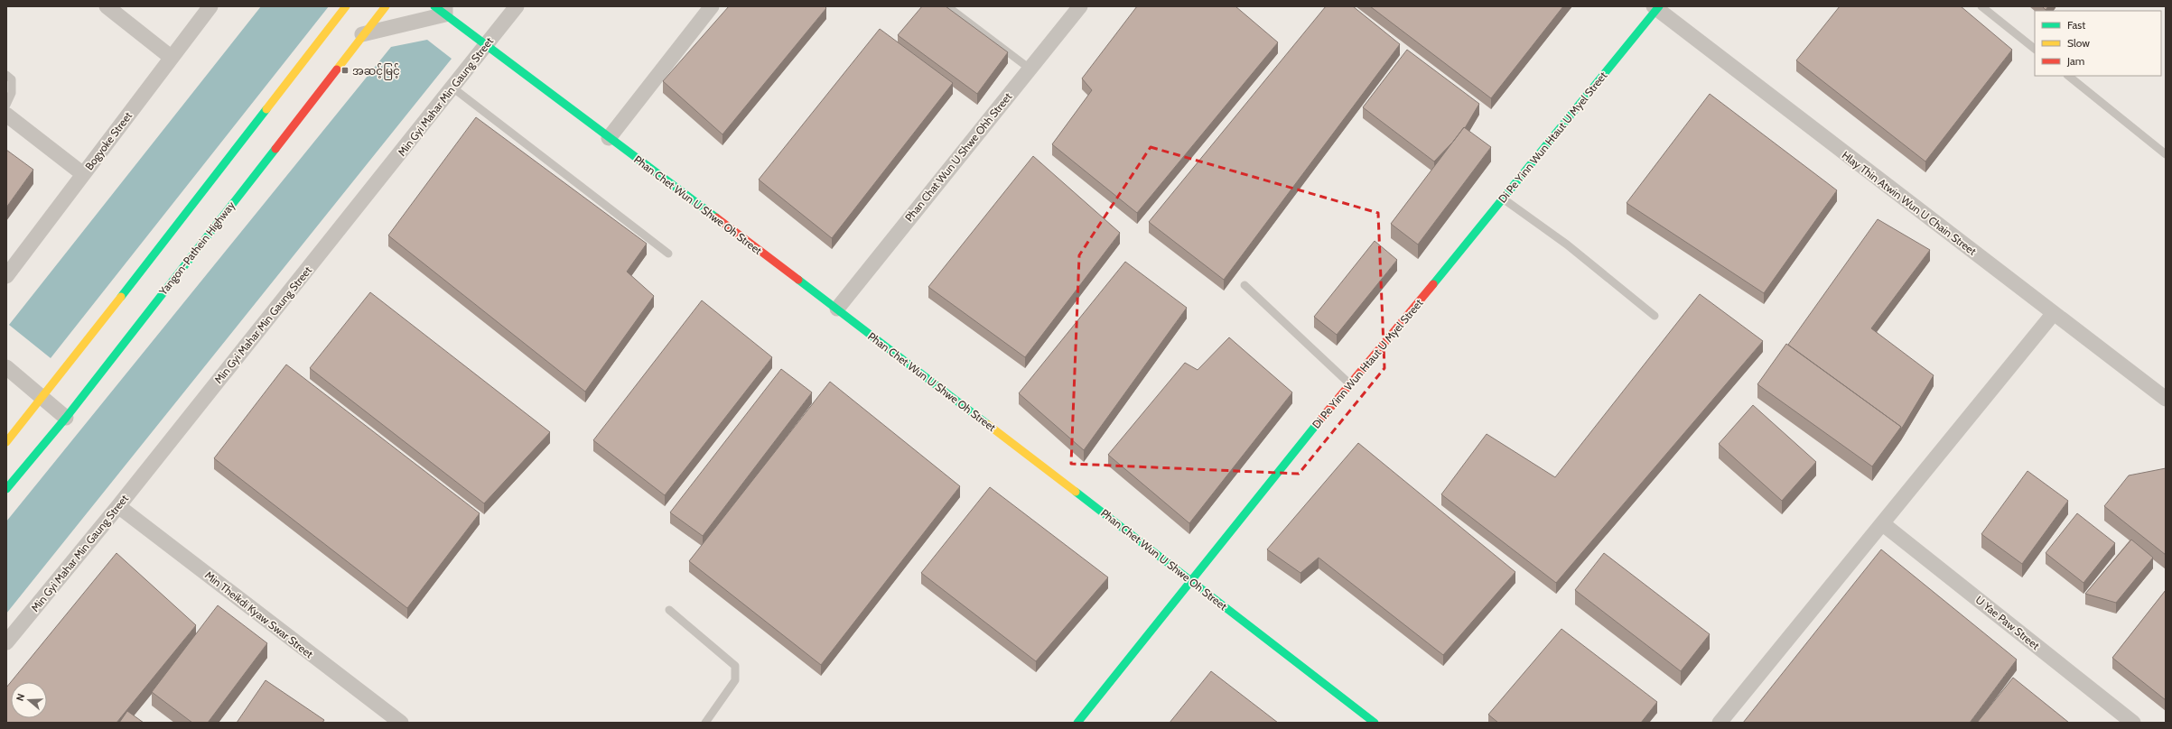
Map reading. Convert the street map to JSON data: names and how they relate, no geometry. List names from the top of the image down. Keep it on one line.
{"streets":{"street":["Min Gyi Mahar Min Gaung Street","Di Pe Yinn Wun Htaut U Myel Street","Bogyoke Street","Phan Chat Wun U Shwe Ohh Street","Hlay Thin Atwin Wun U Chain Street","Phan Chet Wun U Shwe Oh Street","Yangon-Pathein Highway","Min Theikdi Kyaw Swar Street","U Yae Paw Street"]},"crossings":[["Min Gyi Mahar Min Gaung Street","Phan Chet Wun U Shwe Oh Street"],["Min Gyi Mahar Min Gaung Street","Min Theikdi Kyaw Swar Street"],["Di Pe Yinn Wun Htaut U Myel Street","Hlay Thin Atwin Wun U Chain Street"],["Di Pe Yinn Wun Htaut U Myel Street","Phan Chet Wun U Shwe Oh Street"],["Phan Chat Wun U Shwe Ohh Street","Phan Chet Wun U Shwe Oh Street"]],"places":{"transit":["အဆင့်မြင့်"]},"legend":["Fast","Slow","Jam"],"north":"left"}
